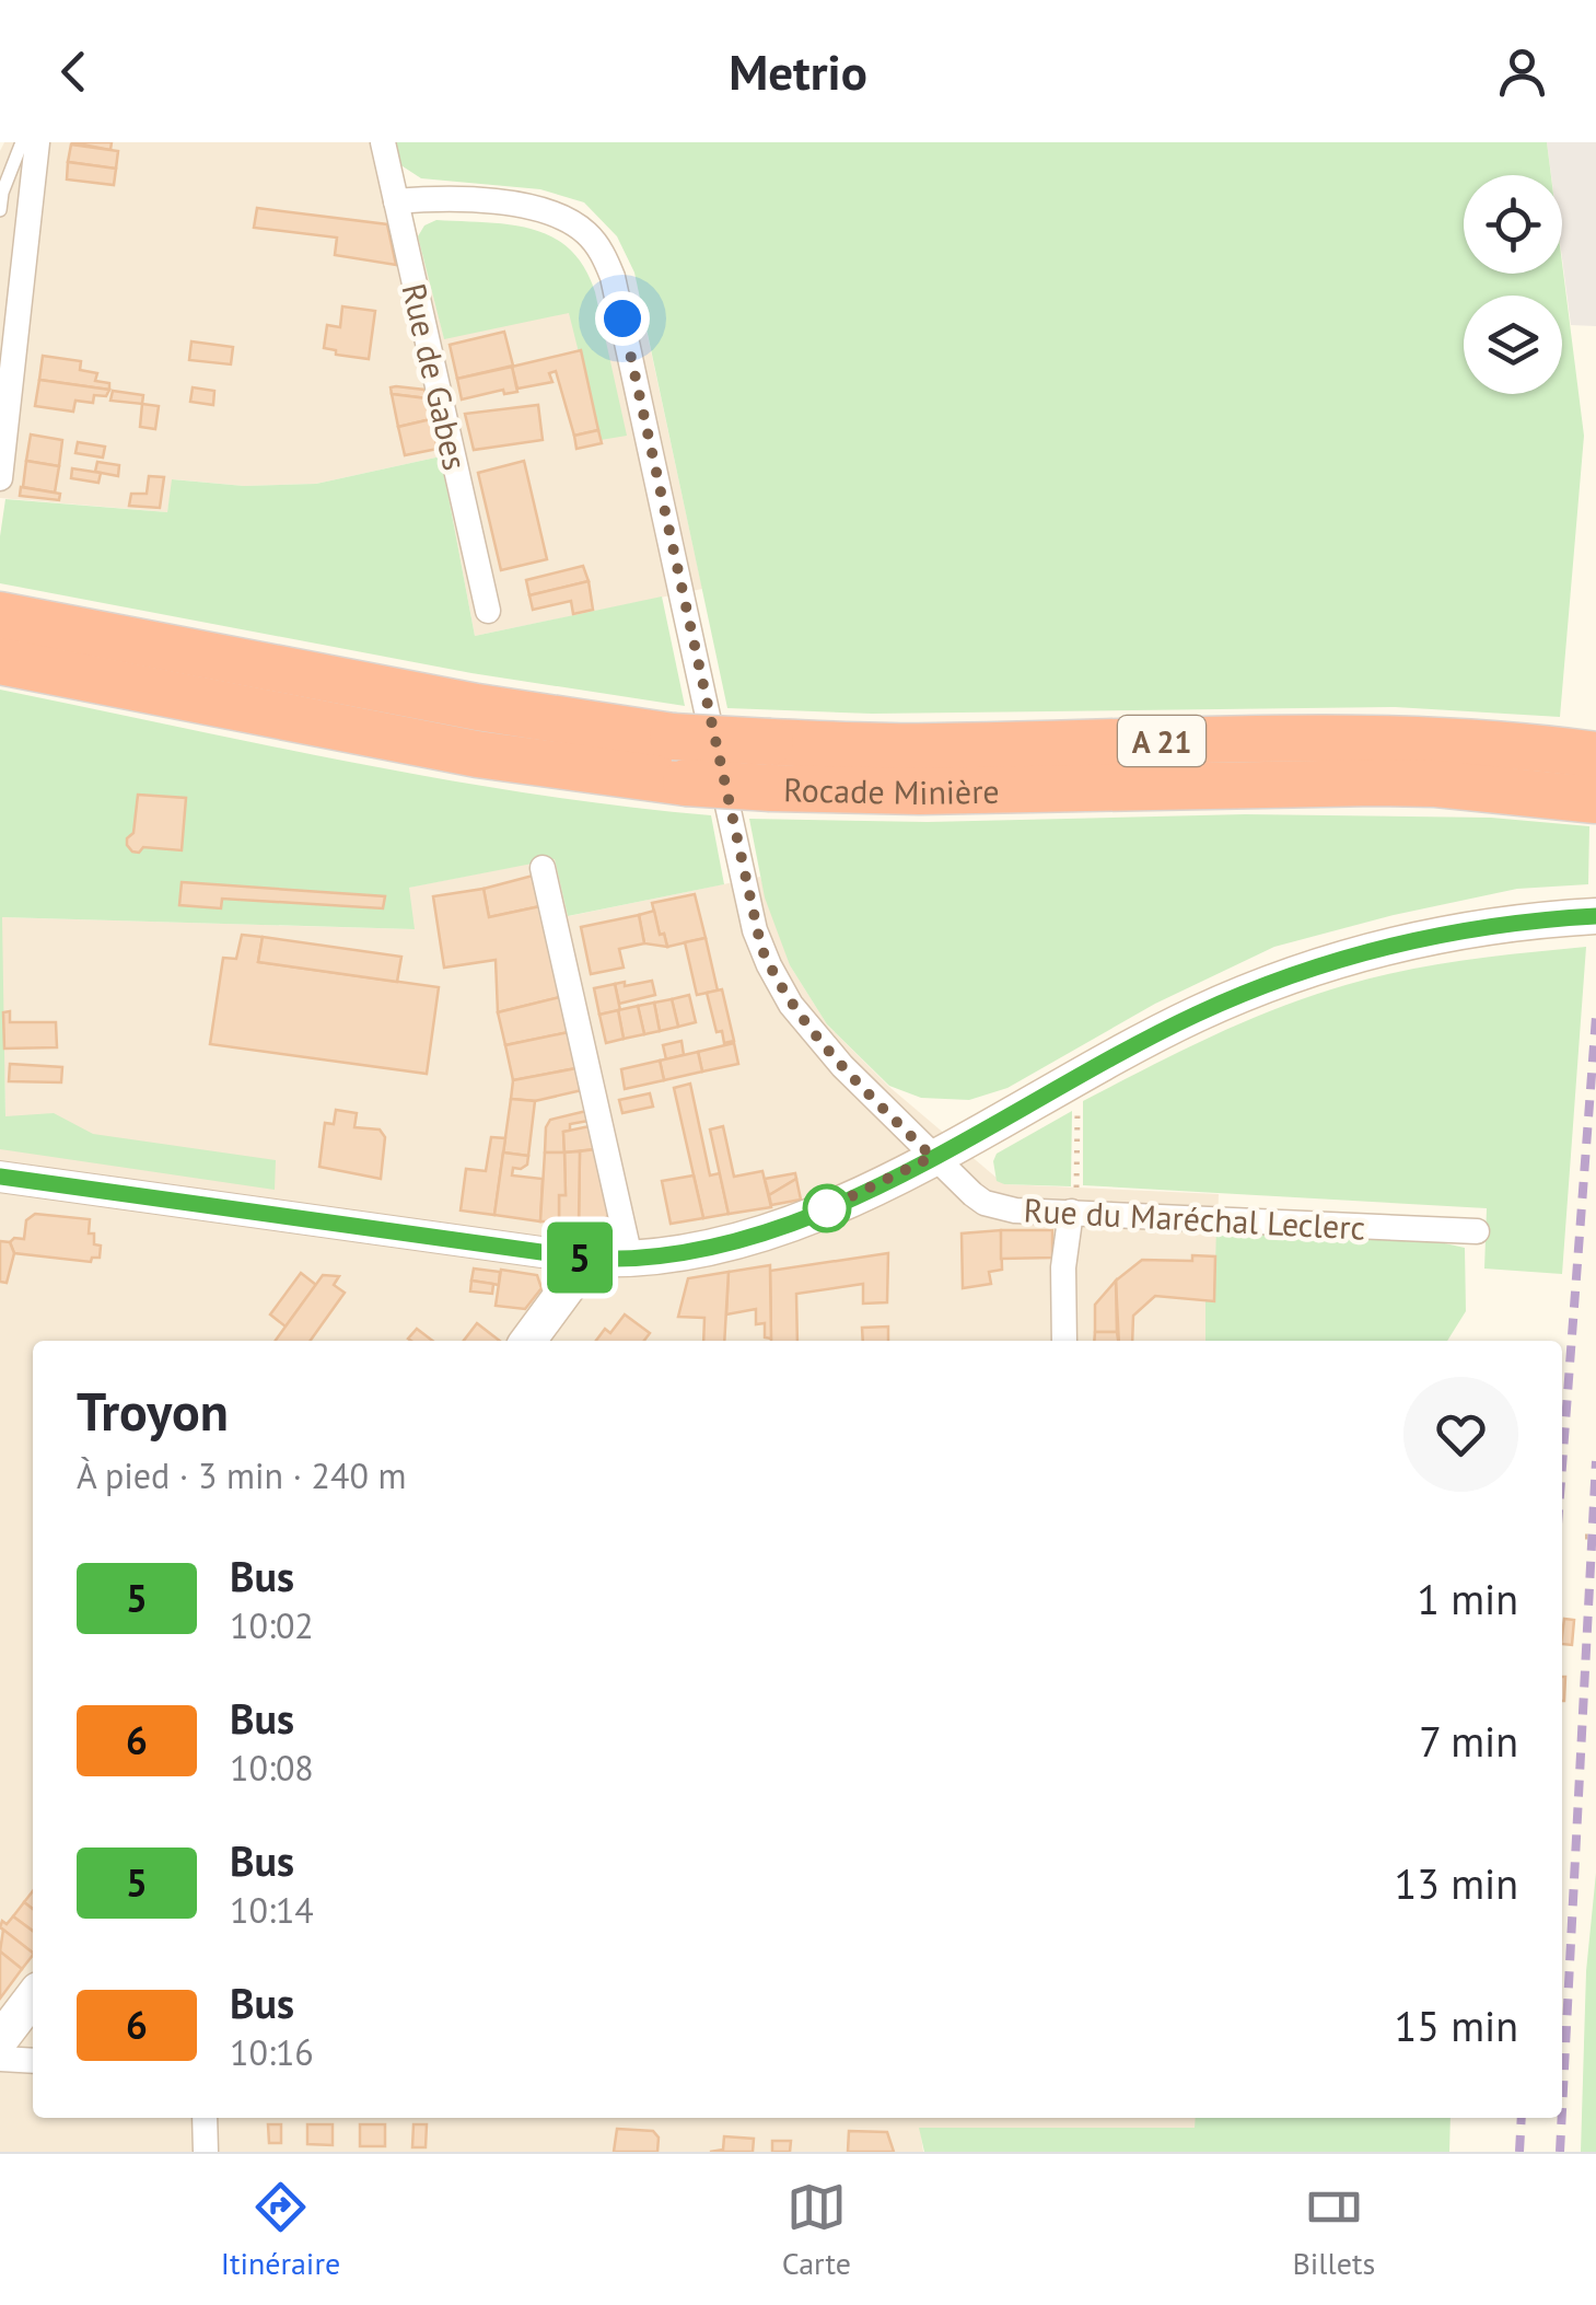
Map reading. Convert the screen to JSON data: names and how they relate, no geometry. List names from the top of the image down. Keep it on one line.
{"streets":{"highway":["A 21","Rocade Minière"],"street":["Rue de Gabes","Rue du Maréchal Leclerc"]},"crossings":[["Rue de Gabes","Rue du Maréchal Leclerc"],["A 21","Rocade Minière"]],"lines":["bus line 5"],"page":{"header":"Metrio","on_map":"5","heading":["Troyon","À pied · 3 min · 240 m"],"list":[{"mark":"5","name":"Bus","note":"10:02","value":"1 min"},{"mark":"6","name":"Bus","note":"10:08","value":"7 min"},{"mark":"5","name":"Bus","note":"10:14","value":"13 min"},{"mark":"6","name":"Bus","note":"10:16","value":"15 min"}],"tabs":["Itinéraire","Carte","Billets"]}}
